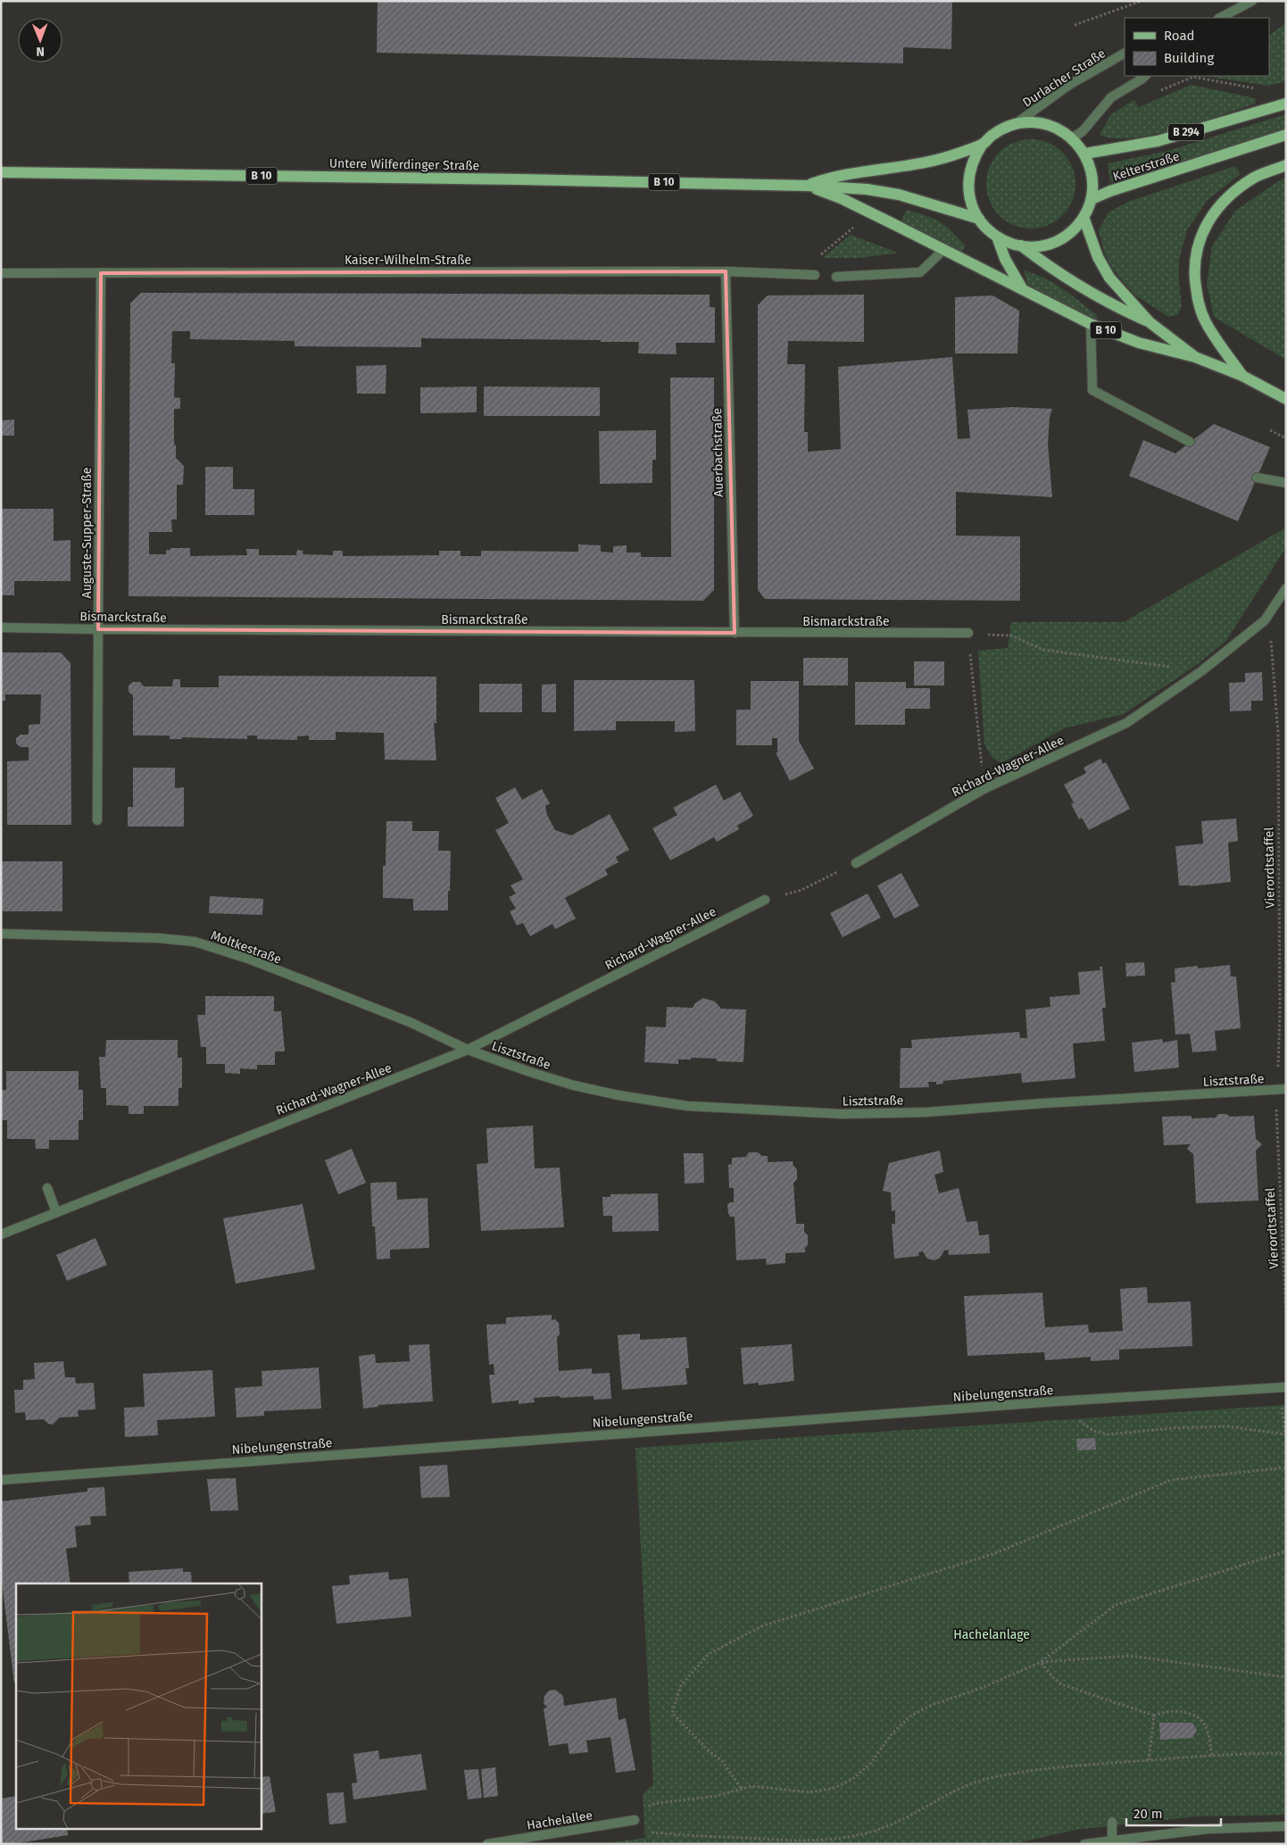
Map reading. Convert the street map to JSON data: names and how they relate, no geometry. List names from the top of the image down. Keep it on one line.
{"streets":{"main road":["B 294","Untere Wilferdinger Straße","Kelterstraße","B 10"],"street":["Durlacher Straße","Kaiser-Wilhelm-Straße","Auerbachstraße","Auguste-Supper-Straße","Bismarckstraße","Richard-Wagner-Allee","Moltkestraße","Lisztstraße","Nibelungenstraße","Hachelallee"],"path":["Vierordtstaffel"]},"crossings":[["Durlacher Straße","Untere Wilferdinger Straße"],["Durlacher Straße","Kelterstraße"],["Durlacher Straße","B 10"],["Untere Wilferdinger Straße","Kelterstraße"],["Untere Wilferdinger Straße","B 10"],["Kelterstraße","B 10"],["Kaiser-Wilhelm-Straße","Auerbachstraße"],["Kaiser-Wilhelm-Straße","Auguste-Supper-Straße"],["Auerbachstraße","Bismarckstraße"],["Auguste-Supper-Straße","Bismarckstraße"],["Richard-Wagner-Allee","Moltkestraße"],["Richard-Wagner-Allee","Lisztstraße"],["Vierordtstaffel","Lisztstraße"],["Moltkestraße","Lisztstraße"]],"parks":["Hachelanlage"],"legend":["Road","Building"],"scale_bar":"20 m","north":"bottom"}
